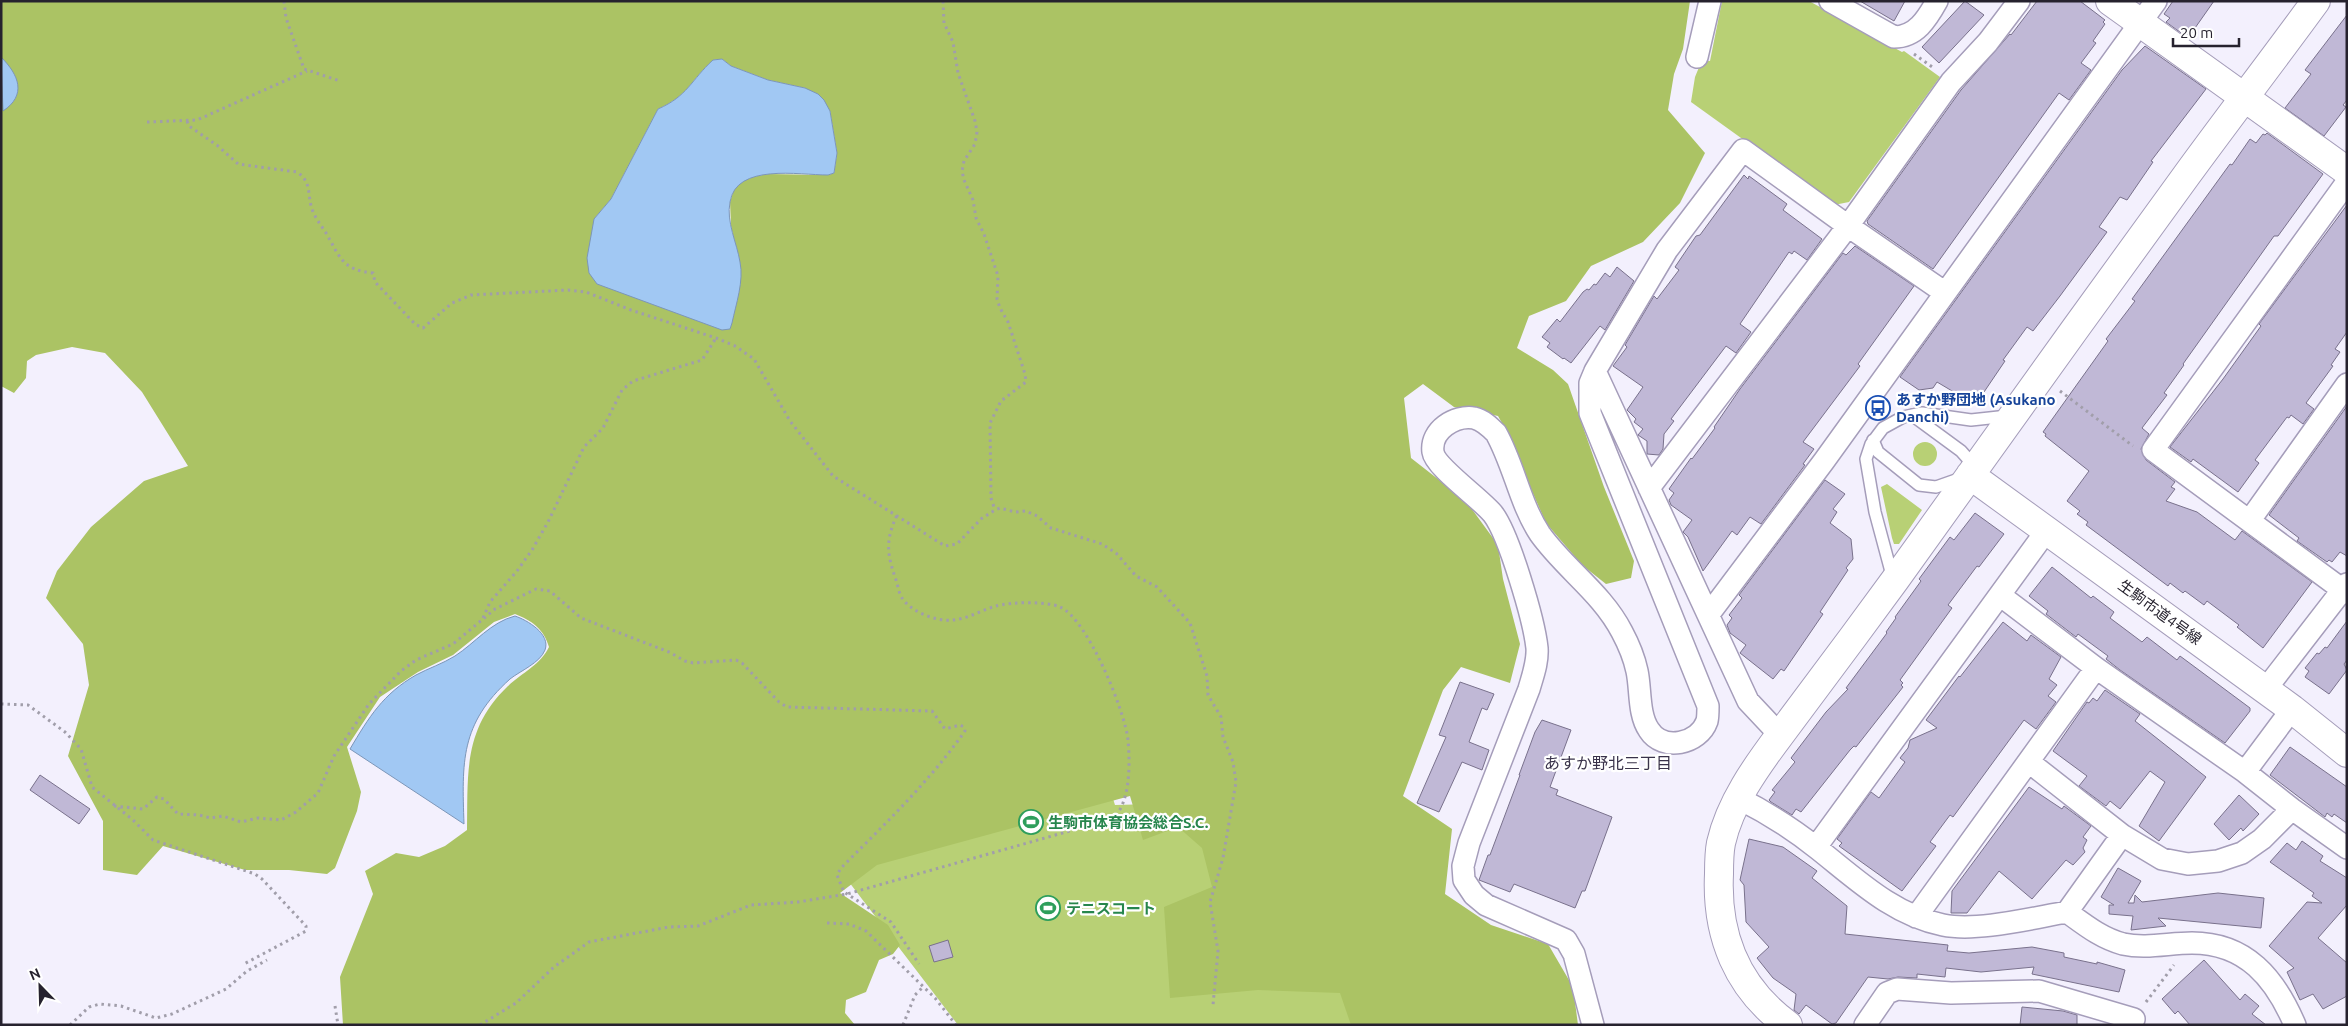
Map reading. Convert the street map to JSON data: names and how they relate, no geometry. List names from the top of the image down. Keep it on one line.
{"streets":{"street":["生駒市道4号線"]},"districts":["あすか野北三丁目"],"places":{"bus stop":["あすか野団地 (Asukano Danchi)"],"sports":["生駒市体育協会総合S.C.","テニスコート"]},"scale_bar":"20 m","north":"top left"}
